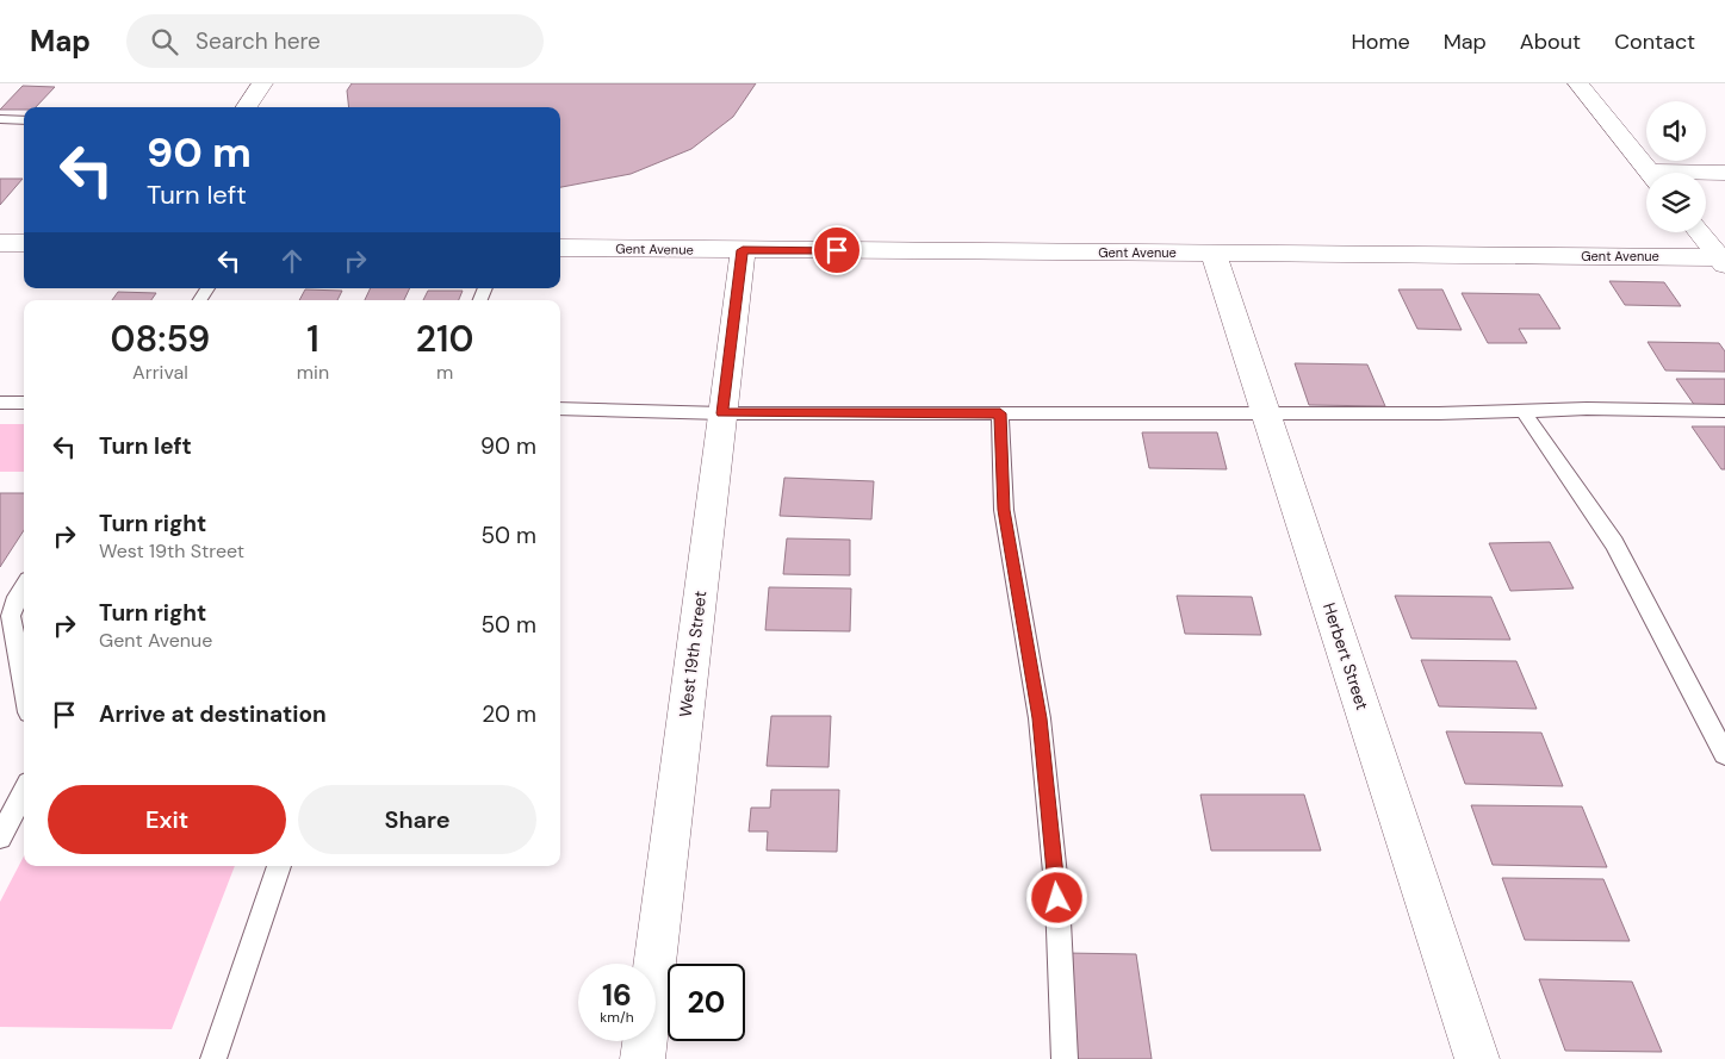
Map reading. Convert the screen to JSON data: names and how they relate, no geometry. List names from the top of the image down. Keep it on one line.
{"streets":{"street":["Gent Avenue","West 19th Street","Herbert Street"]},"crossings":[["Gent Avenue","West 19th Street"],["Gent Avenue","Herbert Street"]],"page":{"header":"Map","search":"Search here","nav":["Home","Map","About","Contact"],"turn":["90 m","Turn left"],"eta":["08:59","Arrival","1","min","210","m"],"list":[{"name":"Turn left","value":"90 m"},{"name":"Turn right","note":"West 19th Street","value":"50 m"},{"name":"Turn right","note":"Gent Avenue","value":"50 m"},{"name":"Arrive at destination","value":"20 m"}],"buttons":["Exit","Share"],"speed":"16 km/h","limit":"20"}}
